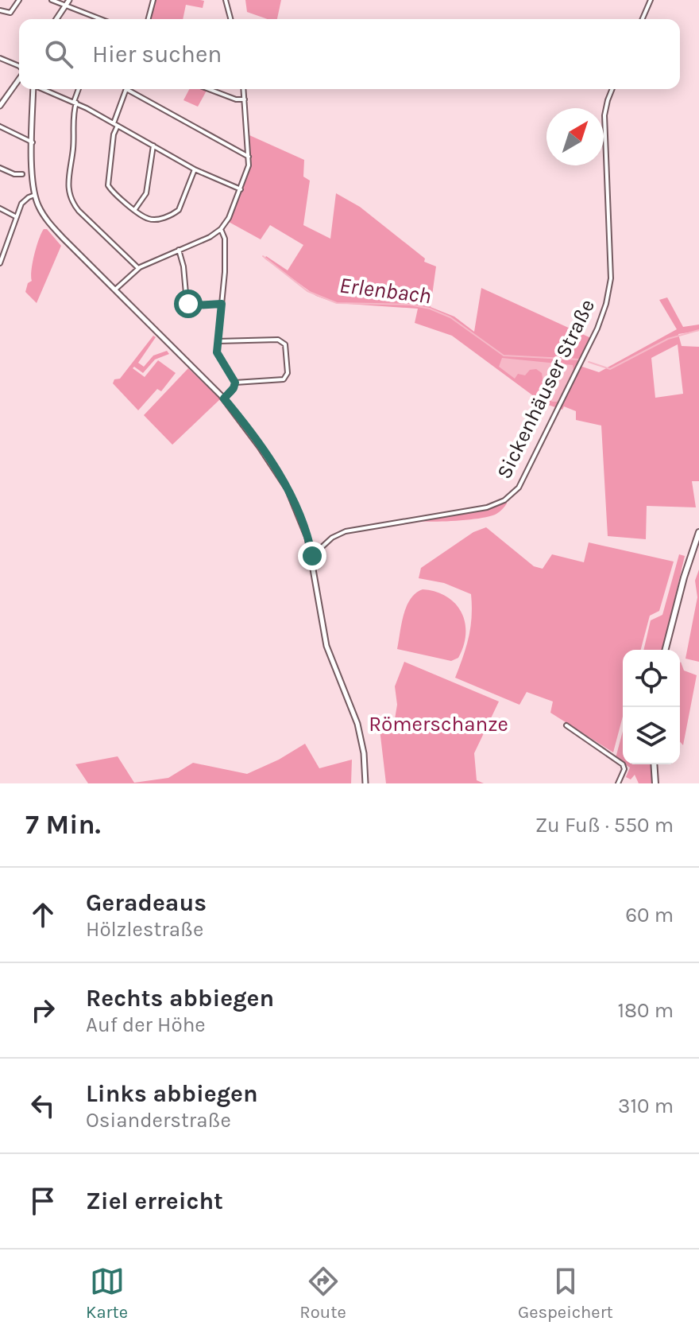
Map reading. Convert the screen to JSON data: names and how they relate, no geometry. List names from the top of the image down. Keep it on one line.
{"streets":{"street":["Sickenhäuser Straße"]},"water":["Erlenbach"],"parks":["Römerschanze"],"north":"top right","page":{"search":"Hier suchen","heading":["7 Min.","Zu Fuß · 550 m"],"list":[["Geradeaus","Hölzlestraße","60 m"],["Rechts abbiegen","Auf der Höhe","180 m"],["Links abbiegen","Osianderstraße","310 m"],"Ziel erreicht"],"nav":["Karte","Route","Gespeichert"]}}
